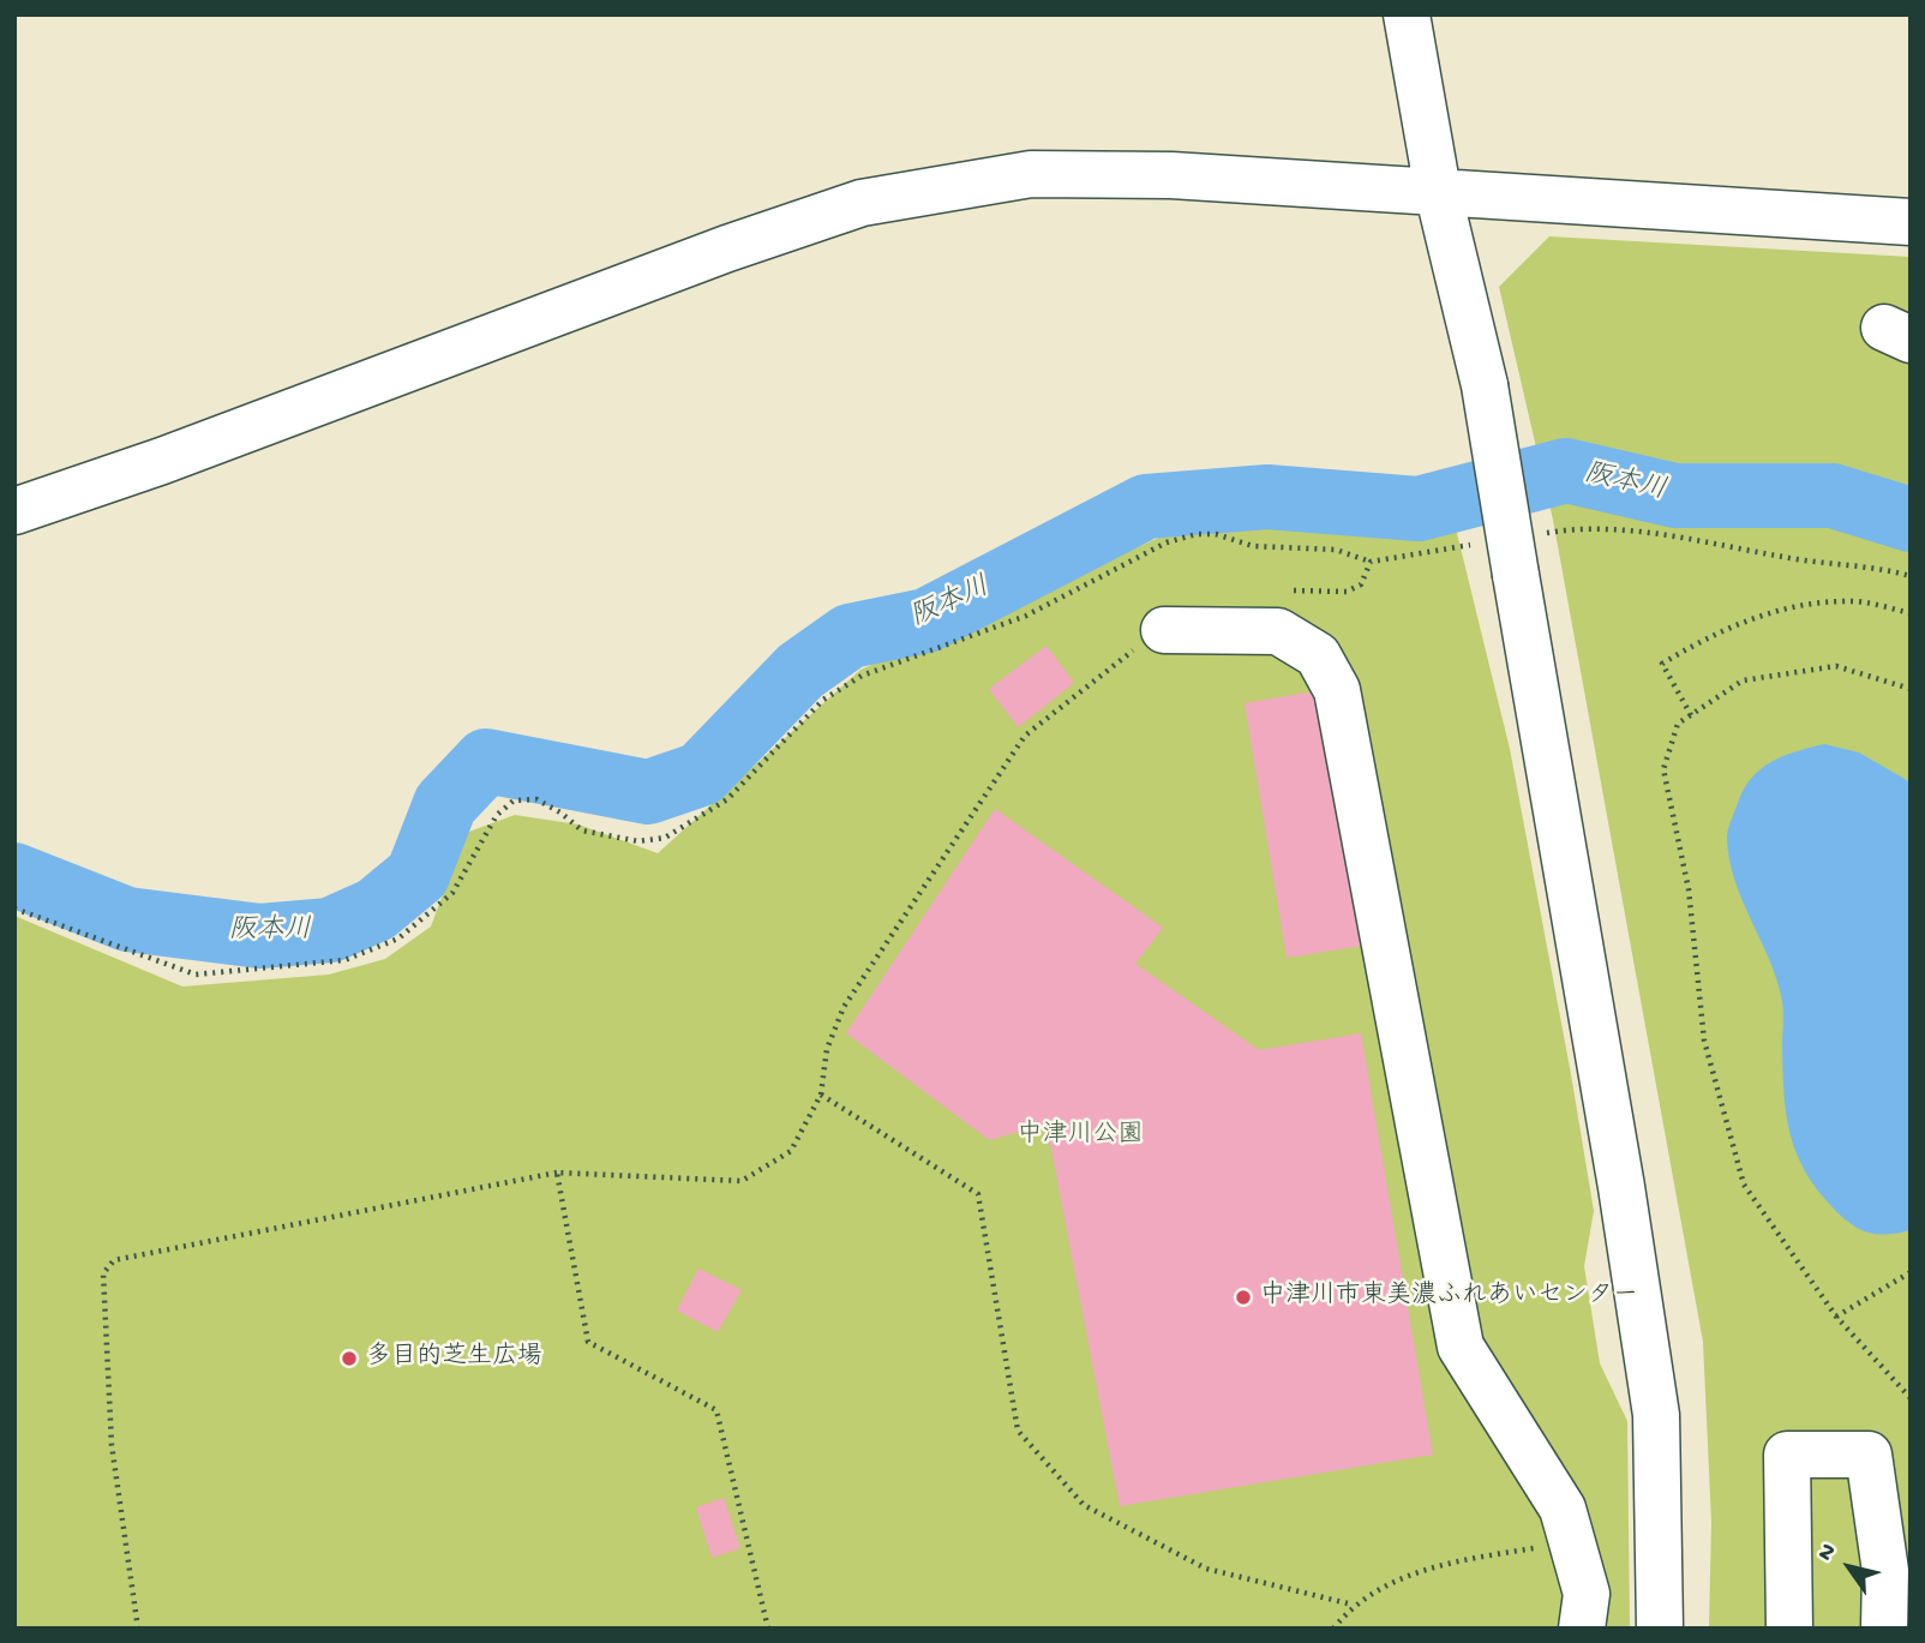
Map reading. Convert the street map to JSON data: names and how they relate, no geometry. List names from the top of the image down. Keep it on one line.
{"water":["阪本川"],"parks":["中津川公園"],"places":["中津川市東美濃ふれあいセンター","多目的芝生広場"],"north":"top left"}
